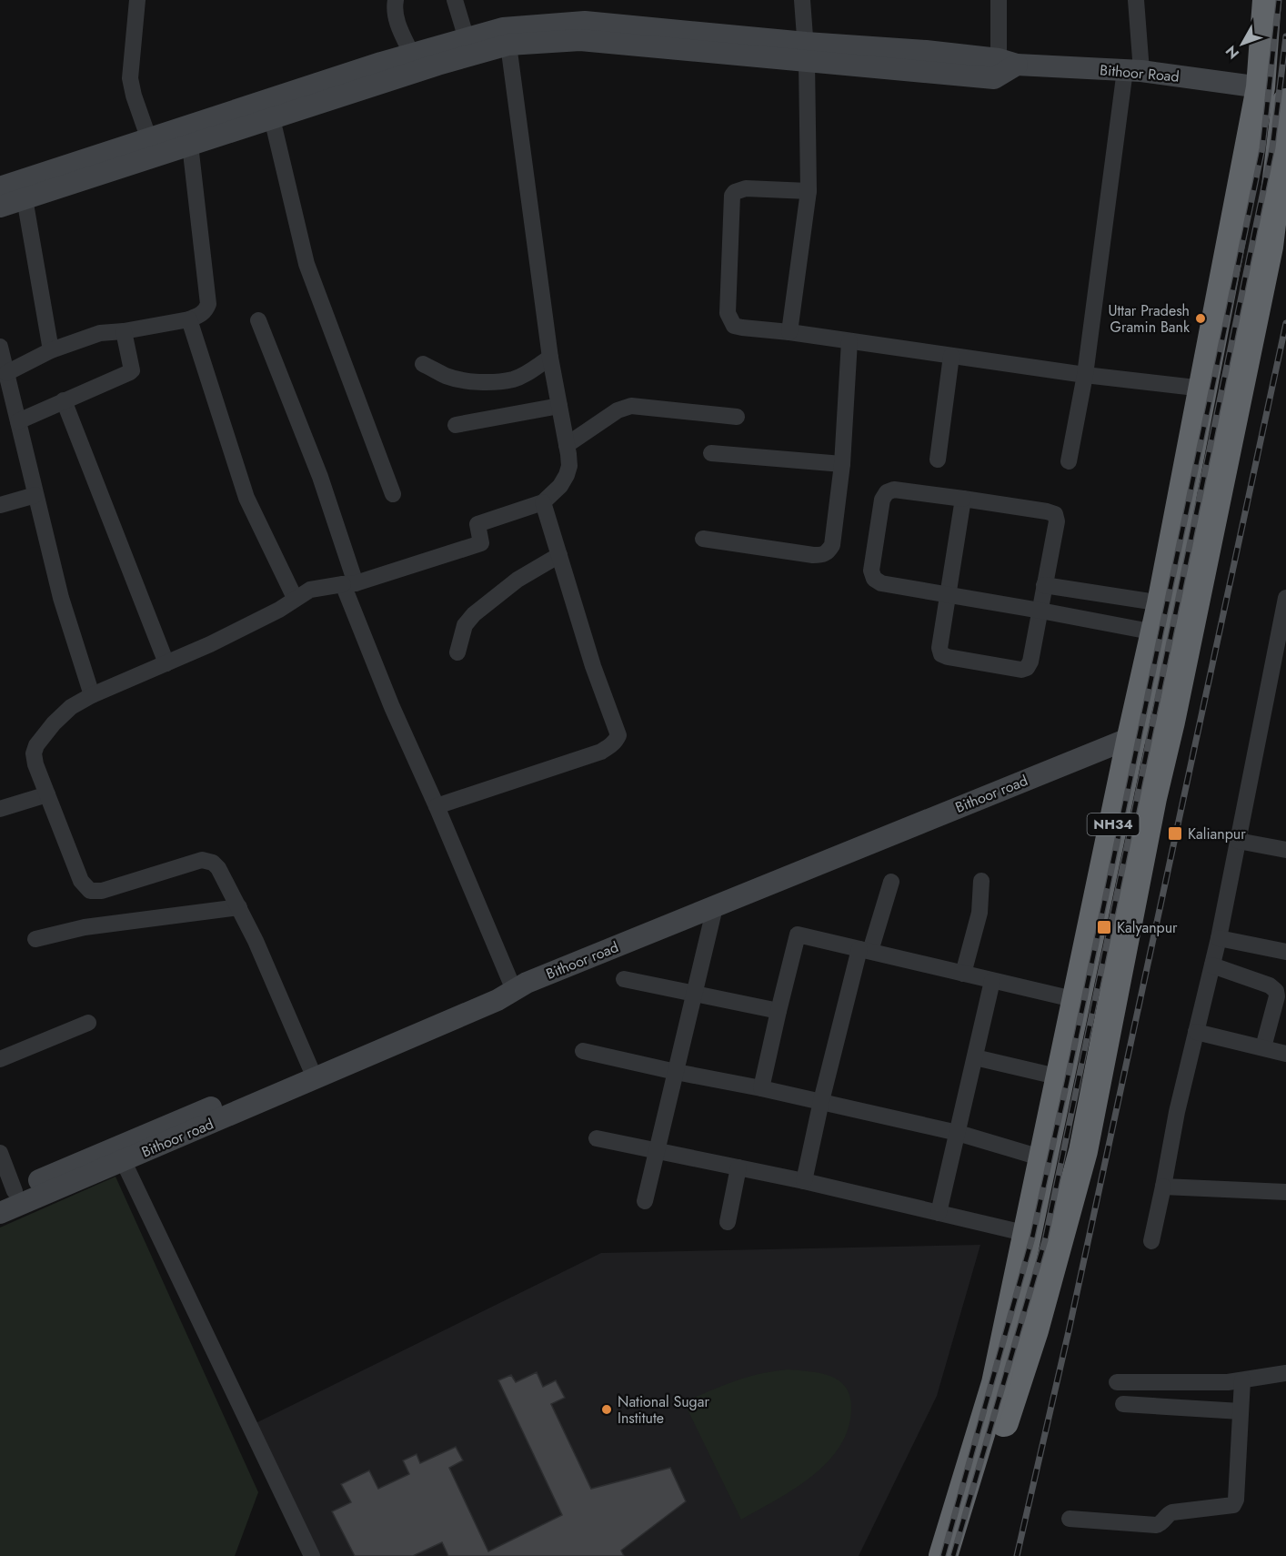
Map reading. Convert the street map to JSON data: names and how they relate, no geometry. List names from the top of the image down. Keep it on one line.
{"streets":{"highway":["NH34"],"street":["Bithoor Road","Bithoor road"]},"crossings":[["Bithoor Road","NH34"],["Bithoor road","NH34"]],"places":{"other":["Uttar Pradesh Gramin Bank","National Sugar Institute"],"transit":["Kalianpur","Kalyanpur"]},"north":"bottom left"}
